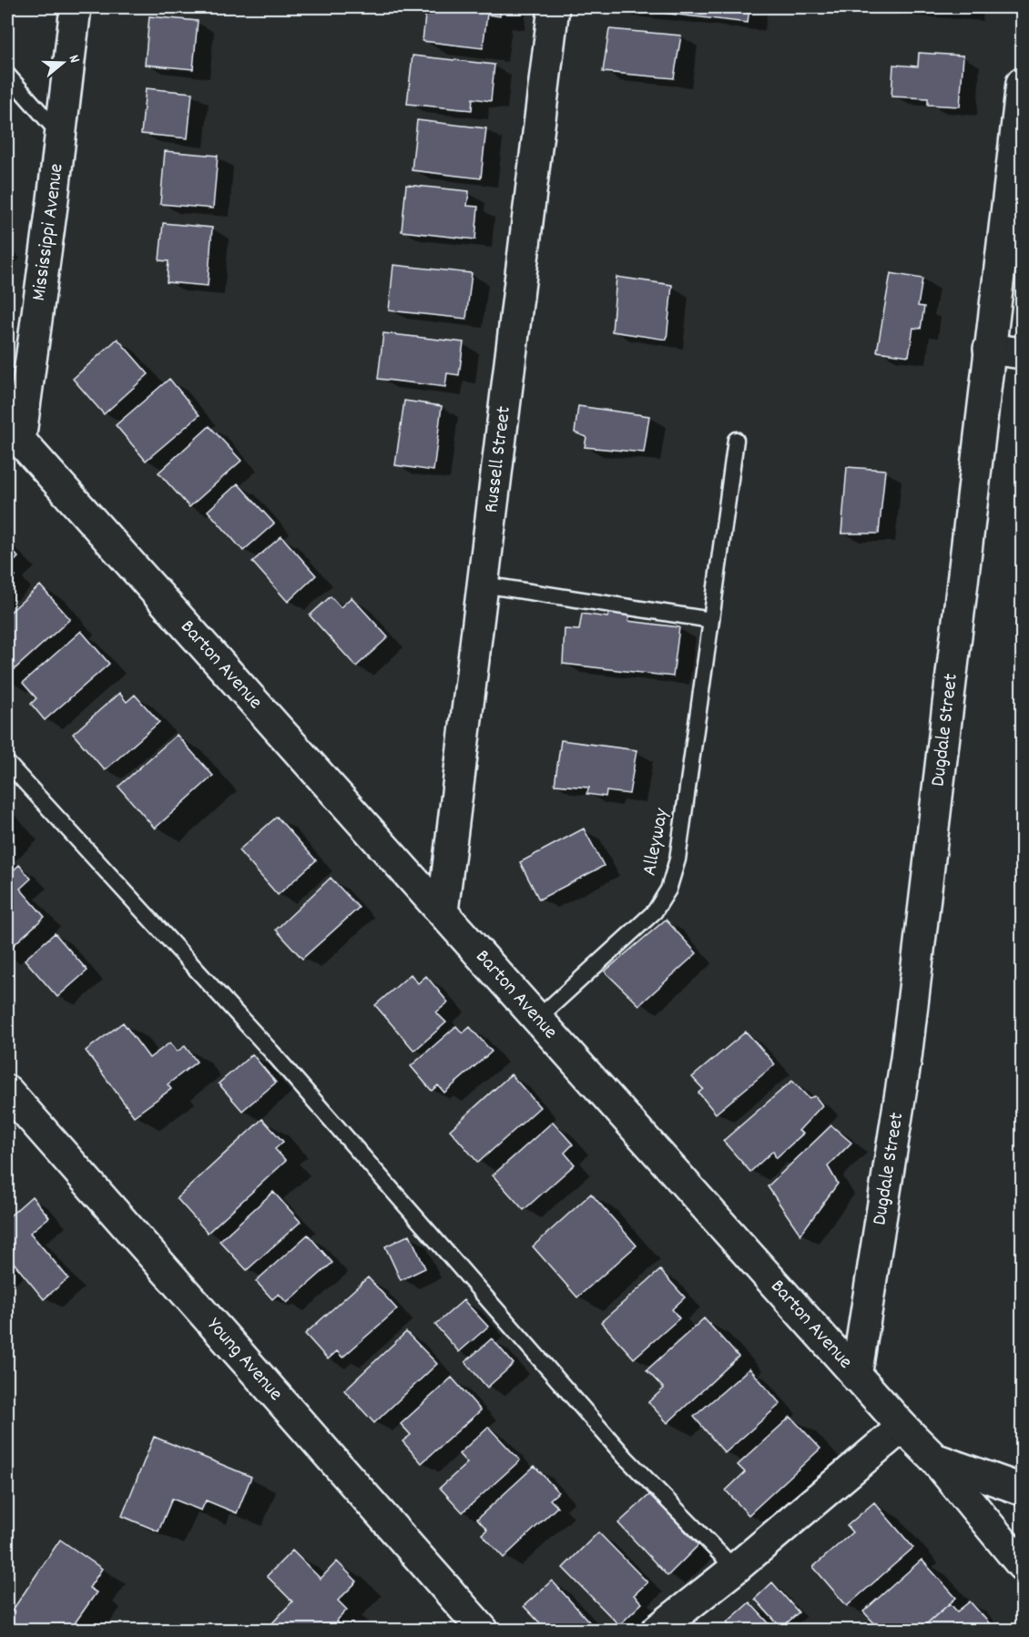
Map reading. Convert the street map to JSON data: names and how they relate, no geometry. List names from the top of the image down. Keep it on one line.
{"streets":{"street":["Mississippi Avenue","Russell Street","Barton Avenue","Dugdale Street","Young Avenue"],"lane":["Alleyway"]},"crossings":[["Mississippi Avenue","Barton Avenue"],["Russell Street","Barton Avenue"],["Barton Avenue","Dugdale Street"],["Barton Avenue","Alleyway"]],"north":"right"}
